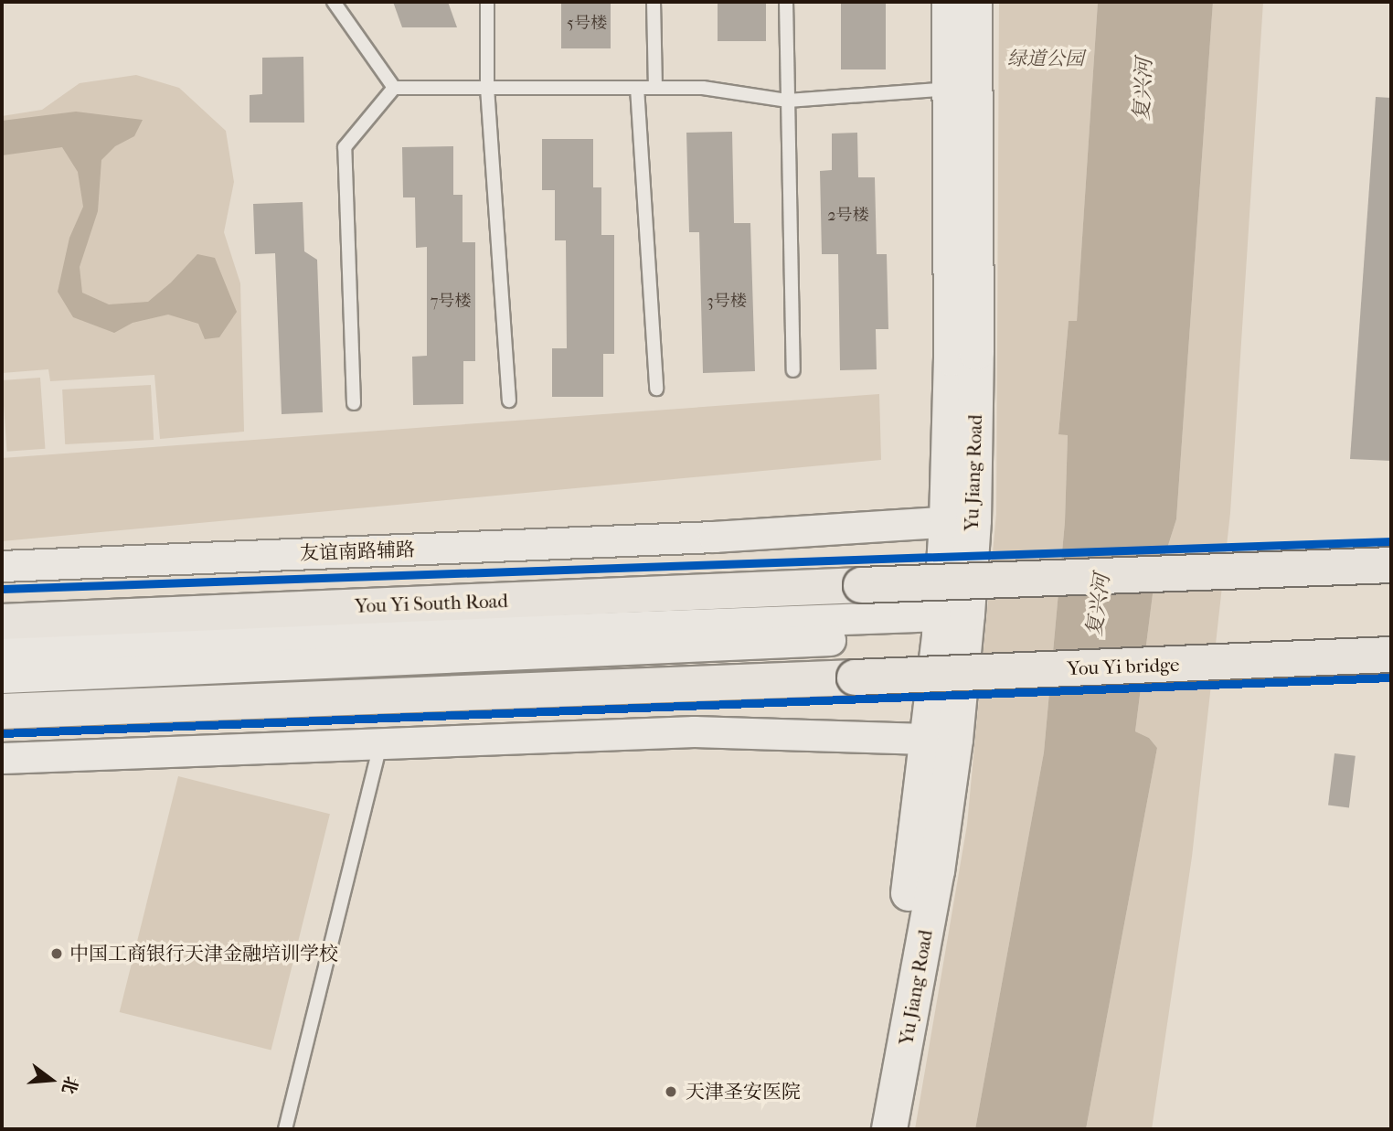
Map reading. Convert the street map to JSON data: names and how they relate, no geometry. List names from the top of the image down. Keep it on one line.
{"streets":{"main road":["Yu Jiang Road","You Yi South Road","You Yi bridge"],"street":["友谊南路辅路"]},"crossings":[["Yu Jiang Road","友谊南路辅路"]],"water":["复兴河"],"parks":["绿道公园"],"places":["中国工商银行天津金融培训学校","天津圣安医院"],"house_numbers":["5号楼","2号楼","7号楼","3号楼"],"north":"right"}
